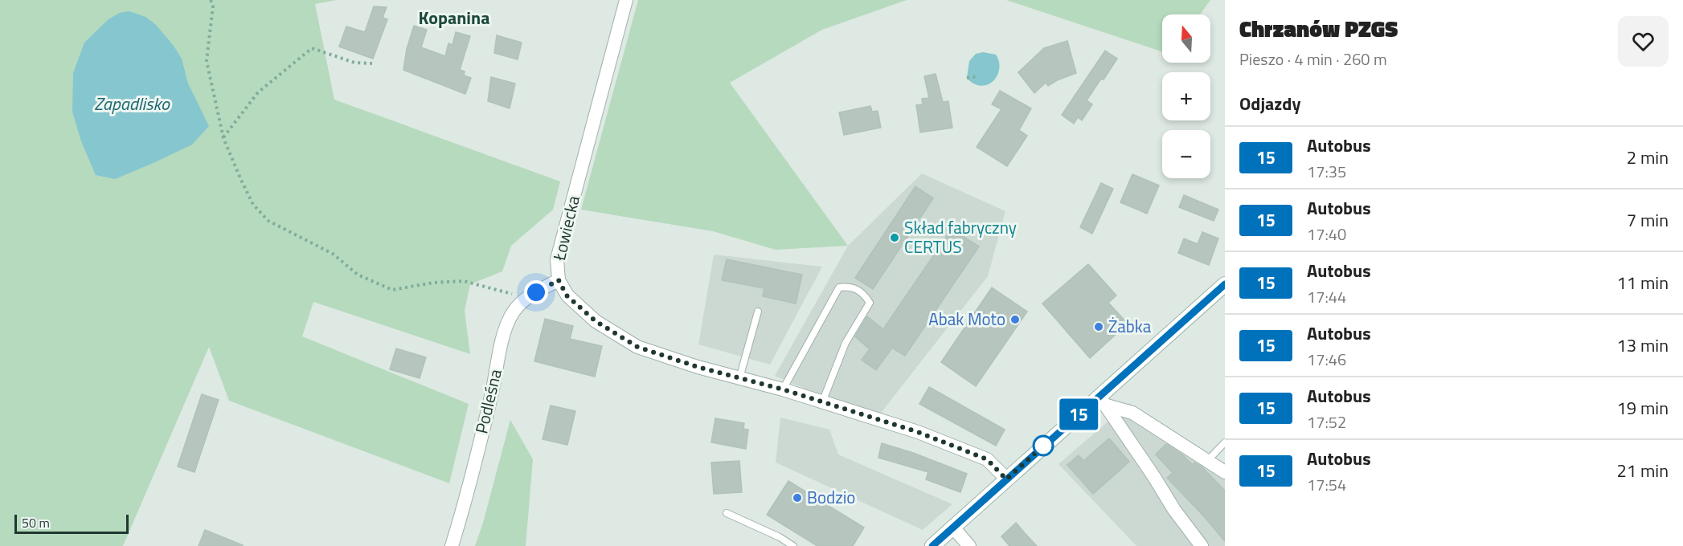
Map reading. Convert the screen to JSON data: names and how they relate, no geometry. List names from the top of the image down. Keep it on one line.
{"streets":{"street":["Łowiecka","Podleśna"]},"crossings":[["Łowiecka","Podleśna"]],"districts":["Kopanina"],"water":["Zapadlisko"],"places":["Skład fabryczny CERTUS","Abak Moto","Żabka","Bodzio"],"lines":["bus line 15"],"scale_bar":"50 m","north":"top","page":{"on_map":"15","heading":[["Chrzanów PZGS","Pieszo · 4 min · 260 m"],"Odjazdy"],"map_buttons":["+","−"],"list":[{"mark":"15","name":"Autobus","note":"17:35","value":"2 min"},{"mark":"15","name":"Autobus","note":"17:40","value":"7 min"},{"mark":"15","name":"Autobus","note":"17:44","value":"11 min"},{"mark":"15","name":"Autobus","note":"17:46","value":"13 min"},{"mark":"15","name":"Autobus","note":"17:52","value":"19 min"},{"mark":"15","name":"Autobus","note":"17:54","value":"21 min"}],"scale":"50 m"}}
